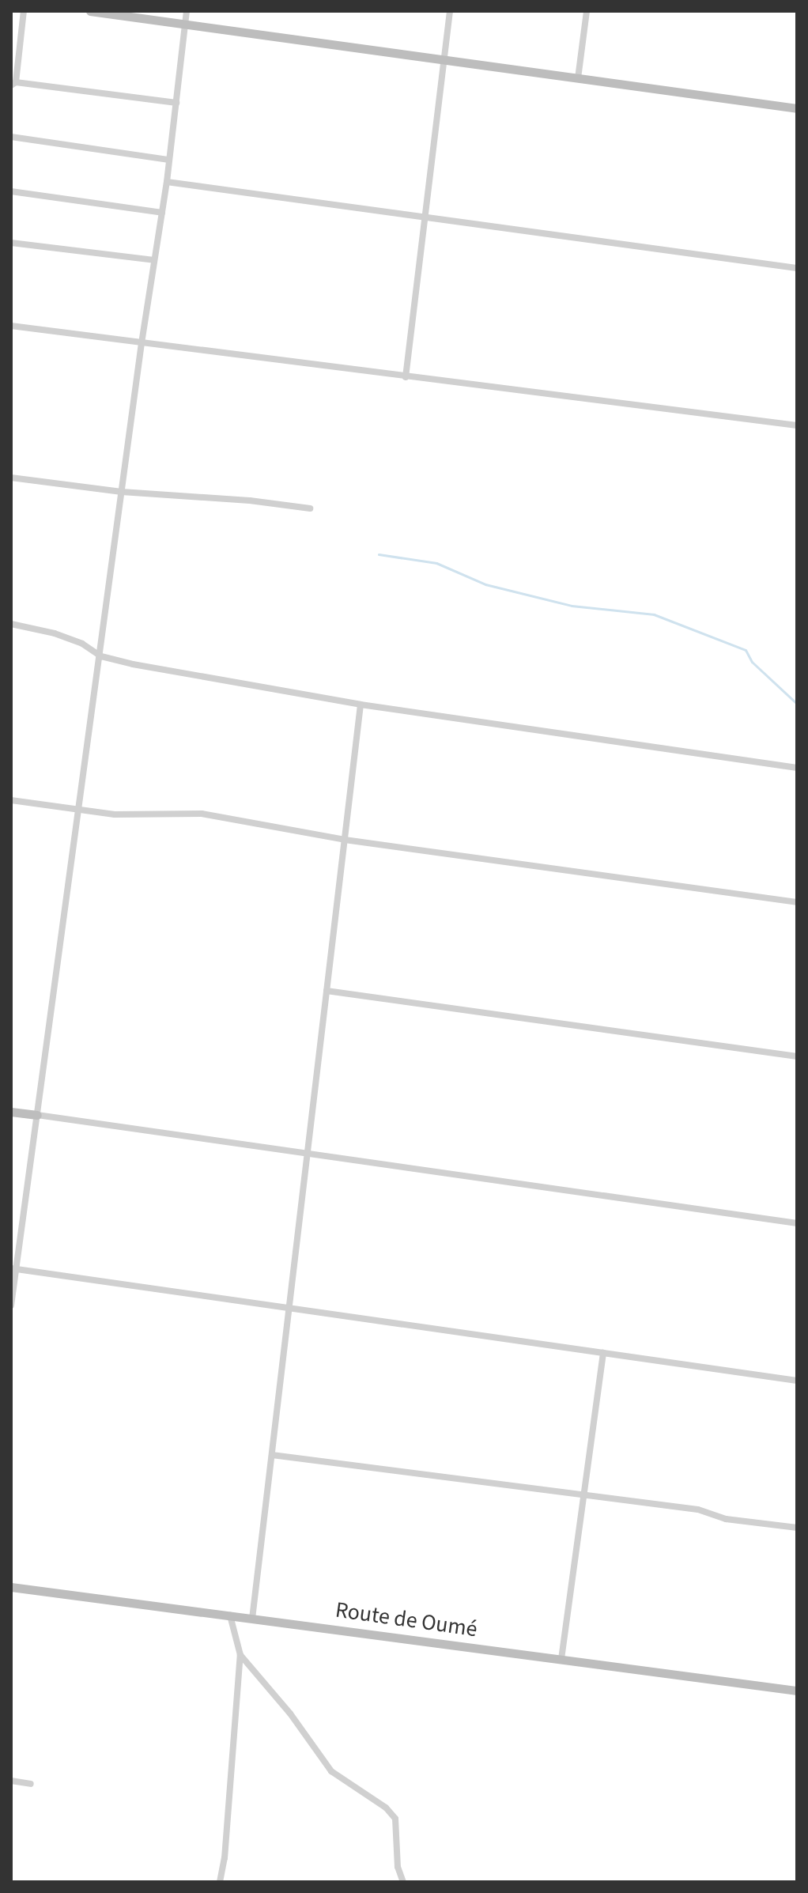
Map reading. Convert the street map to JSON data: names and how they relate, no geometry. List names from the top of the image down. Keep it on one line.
{"streets":{"street":["Route de Oumé"]}}
